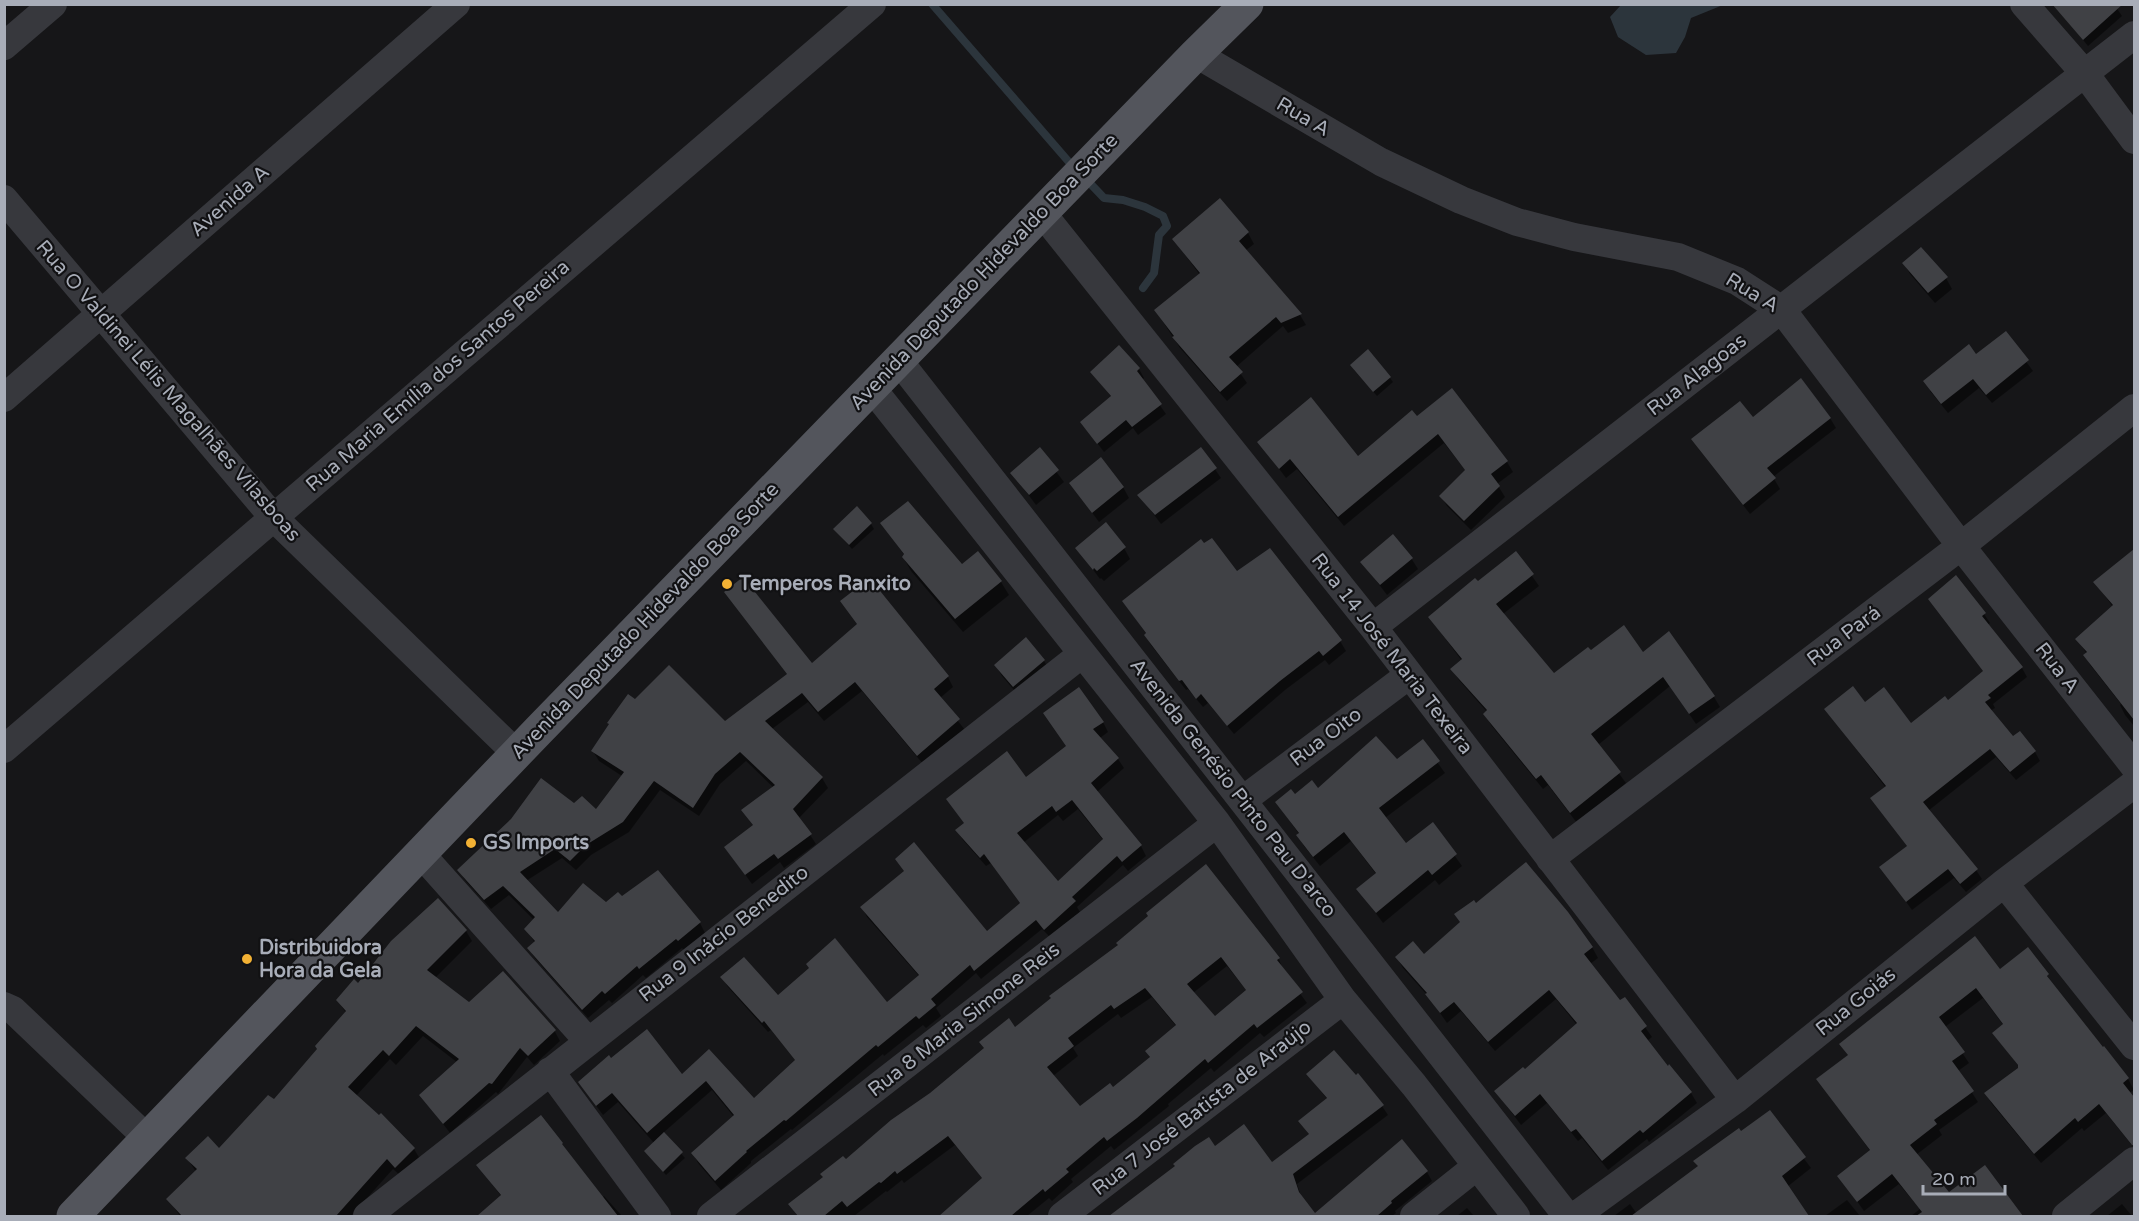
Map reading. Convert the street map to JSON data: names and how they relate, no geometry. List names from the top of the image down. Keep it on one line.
{"streets":{"main road":["Avenida Deputado Hidevaldo Boa Sorte"],"street":["Rua A","Avenida A","Rua Alagoas","Rua Maria Emília dos Santos Pereira","Rua O Valdinei Lélis Magalhães Vilasboas","Rua Pará","Rua 14 José Maria Texeira","Rua Oito","Avenida Genésio Pinto Pau D'arco","Rua 9 Inácio Benedito","Rua Goiás","Rua 8 Maria Simone Reis","Rua 7 José Batista de Araújo"]},"crossings":[["Rua A","Avenida Deputado Hidevaldo Boa Sorte"],["Rua A","Rua Alagoas"],["Rua A","Rua Pará"],["Avenida A","Rua O Valdinei Lélis Magalhães Vilasboas"],["Avenida Deputado Hidevaldo Boa Sorte","Rua O Valdinei Lélis Magalhães Vilasboas"],["Avenida Deputado Hidevaldo Boa Sorte","Rua 14 José Maria Texeira"],["Avenida Deputado Hidevaldo Boa Sorte","Avenida Genésio Pinto Pau D'arco"],["Rua Alagoas","Rua 14 José Maria Texeira"],["Rua Maria Emília dos Santos Pereira","Rua O Valdinei Lélis Magalhães Vilasboas"],["Rua Pará","Rua 14 José Maria Texeira"],["Rua 14 José Maria Texeira","Rua Oito"],["Rua 14 José Maria Texeira","Rua Goiás"],["Rua Oito","Avenida Genésio Pinto Pau D'arco"],["Avenida Genésio Pinto Pau D'arco","Rua 9 Inácio Benedito"],["Avenida Genésio Pinto Pau D'arco","Rua 8 Maria Simone Reis"],["Avenida Genésio Pinto Pau D'arco","Rua 7 José Batista de Araújo"]],"places":["Temperos Ranxito","GS Imports","Distribuidora Hora da Gela"],"scale_bar":"20 m"}
